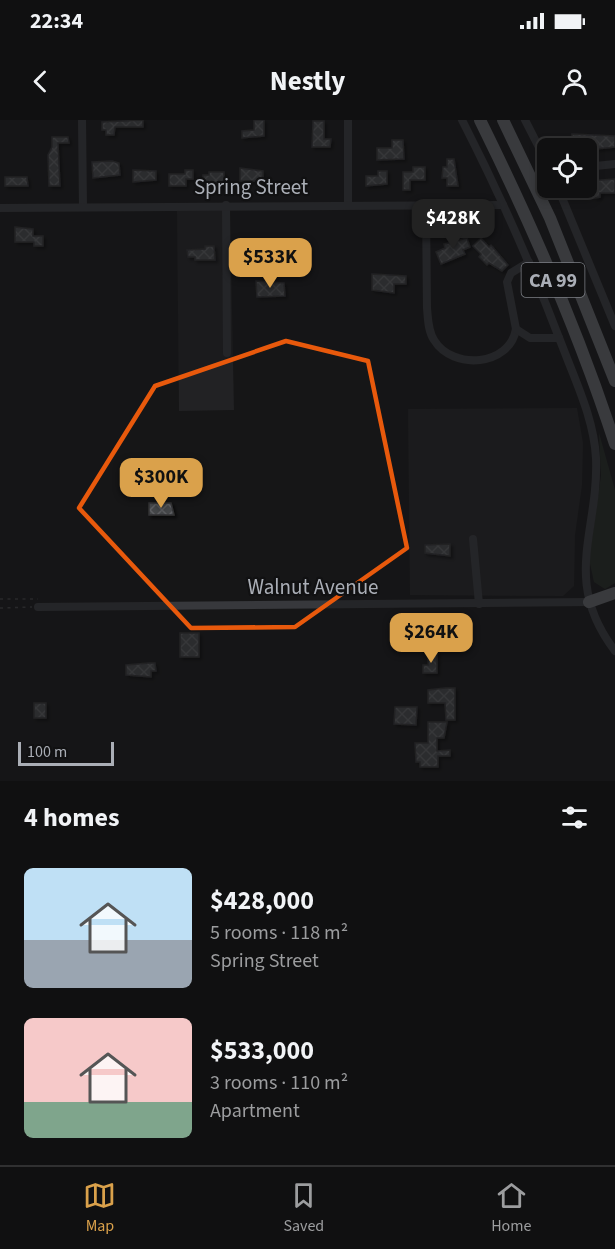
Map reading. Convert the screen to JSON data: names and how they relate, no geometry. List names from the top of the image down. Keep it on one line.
{"streets":{"highway":["CA 99"],"street":["Spring Street","Walnut Avenue"]},"scale_bar":"100 m","page":{"status":"22:34","header":"Nestly","price":["$428K","$533K","$300K","$264K"],"scale":"100 m","heading":"4 homes","list":[{"name":"$428,000","note":"5 rooms · 118 m² · Spring Street"},{"name":"$533,000","note":"3 rooms · 110 m² · Apartment"}],"tabs":["Map","Saved","Home"]}}
